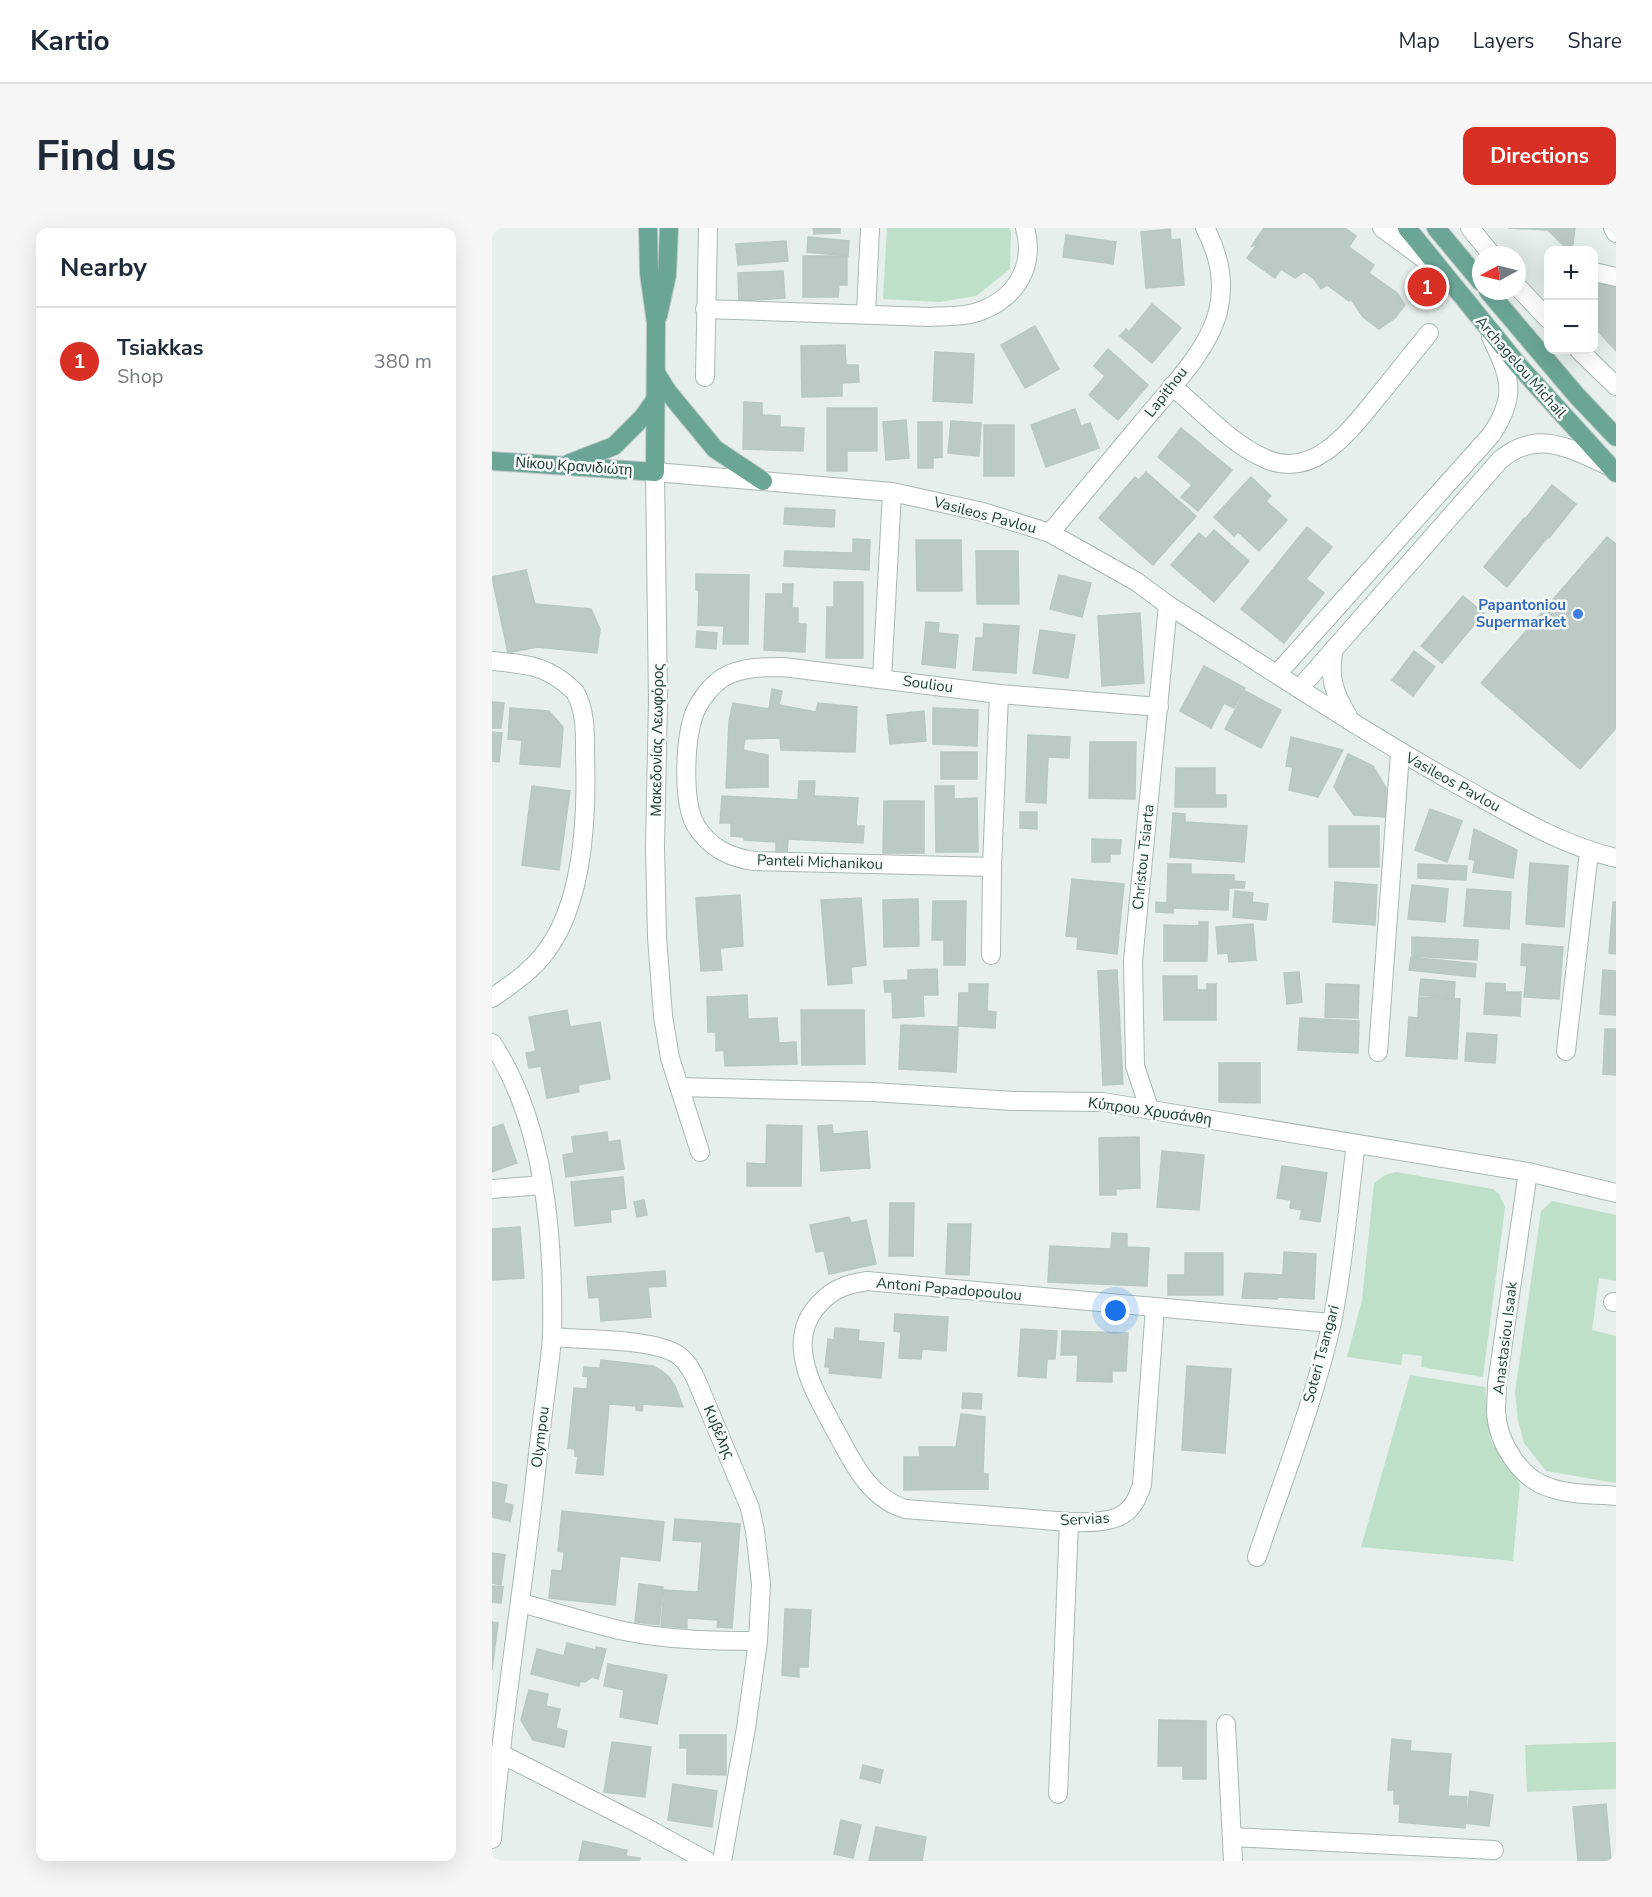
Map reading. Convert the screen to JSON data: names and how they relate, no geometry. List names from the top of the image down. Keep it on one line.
{"streets":{"main road":["Archagelou Michail","Νίκου Κρανιδιώτη","Μακεδονίας Λεωφόρος"],"street":["Lapithou","Vasileos Pavlou","Souliou","Christou Tsiarta","Panteli Michanikou","Κύπρου Χρυσάνθη","Antoni Papadopoulou","Anastasiou Isaak","Soteri Tsangari","Κυβέλης","Olympou","Servias"]},"crossings":[["Lapithou","Vasileos Pavlou"],["Νίκου Κρανιδιώτη","Vasileos Pavlou"],["Νίκου Κρανιδιώτη","Μακεδονίας Λεωφόρος"],["Vasileos Pavlou","Souliou"],["Vasileos Pavlou","Μακεδονίας Λεωφόρος"],["Vasileos Pavlou","Christou Tsiarta"],["Souliou","Christou Tsiarta"],["Souliou","Panteli Michanikou"],["Μακεδονίας Λεωφόρος","Κύπρου Χρυσάνθη"],["Christou Tsiarta","Κύπρου Χρυσάνθη"],["Κύπρου Χρυσάνθη","Anastasiou Isaak"],["Κύπρου Χρυσάνθη","Soteri Tsangari"],["Antoni Papadopoulou","Soteri Tsangari"],["Antoni Papadopoulou","Servias"],["Κυβέλης","Olympou"]],"places":["Papantoniou Supermarket"],"north":"left","page":{"header":"Kartio","nav":["Map","Layers","Share"],"buttons":"Directions","title":"Find us","heading":"Nearby","map_buttons":["+","−"],"pins":"1","list":[{"mark":"1","name":"Tsiakkas","note":"Shop","value":"380 m"}]}}
